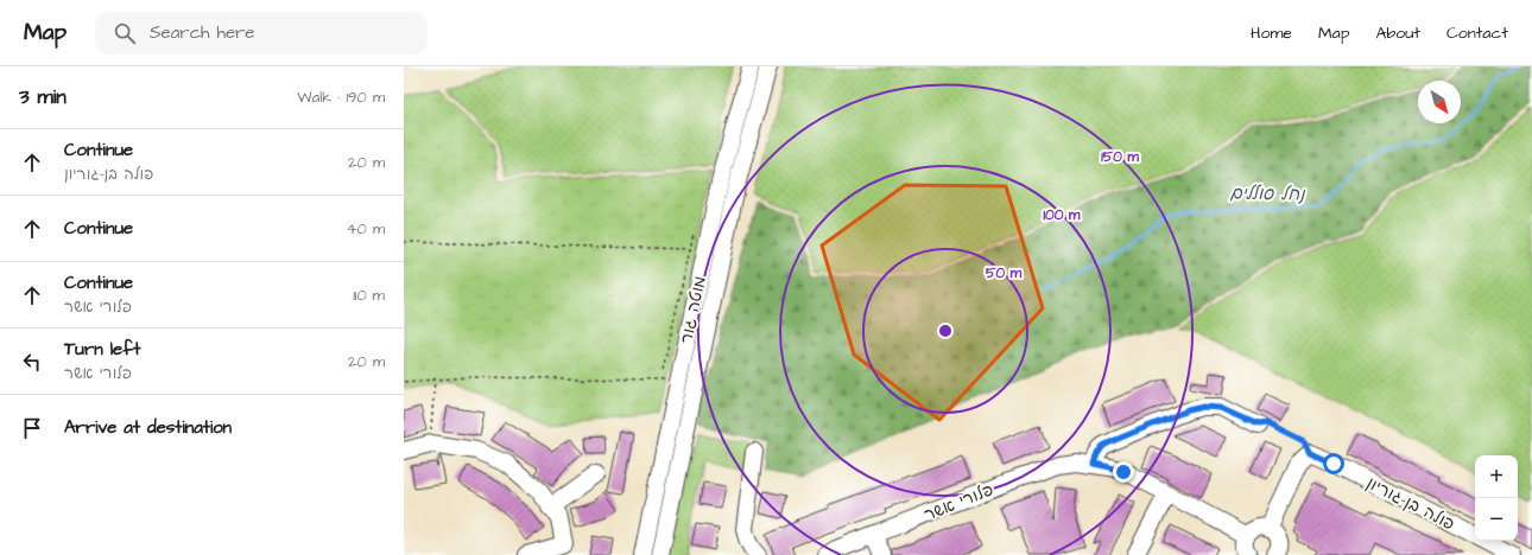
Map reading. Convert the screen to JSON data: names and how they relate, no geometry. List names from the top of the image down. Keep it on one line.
{"streets":{"street":["מוטה גור","פלורי אשר","פולה בן-גוריון"]},"water":["נחל סוללים"],"north":"bottom right","page":{"header":"Map","search":"Search here","nav":["Home","Map","About","Contact"],"heading":["3 min","Walk · 190 m"],"list":[["Continue","פולה בן-גוריון","20 m"],["Continue","40 m"],["Continue","פלורי אשר","110 m"],["Turn left","פלורי אשר","20 m"],"Arrive at destination"],"map_buttons":["+","−"]},"rings":["150 m","100 m","50 m"]}
